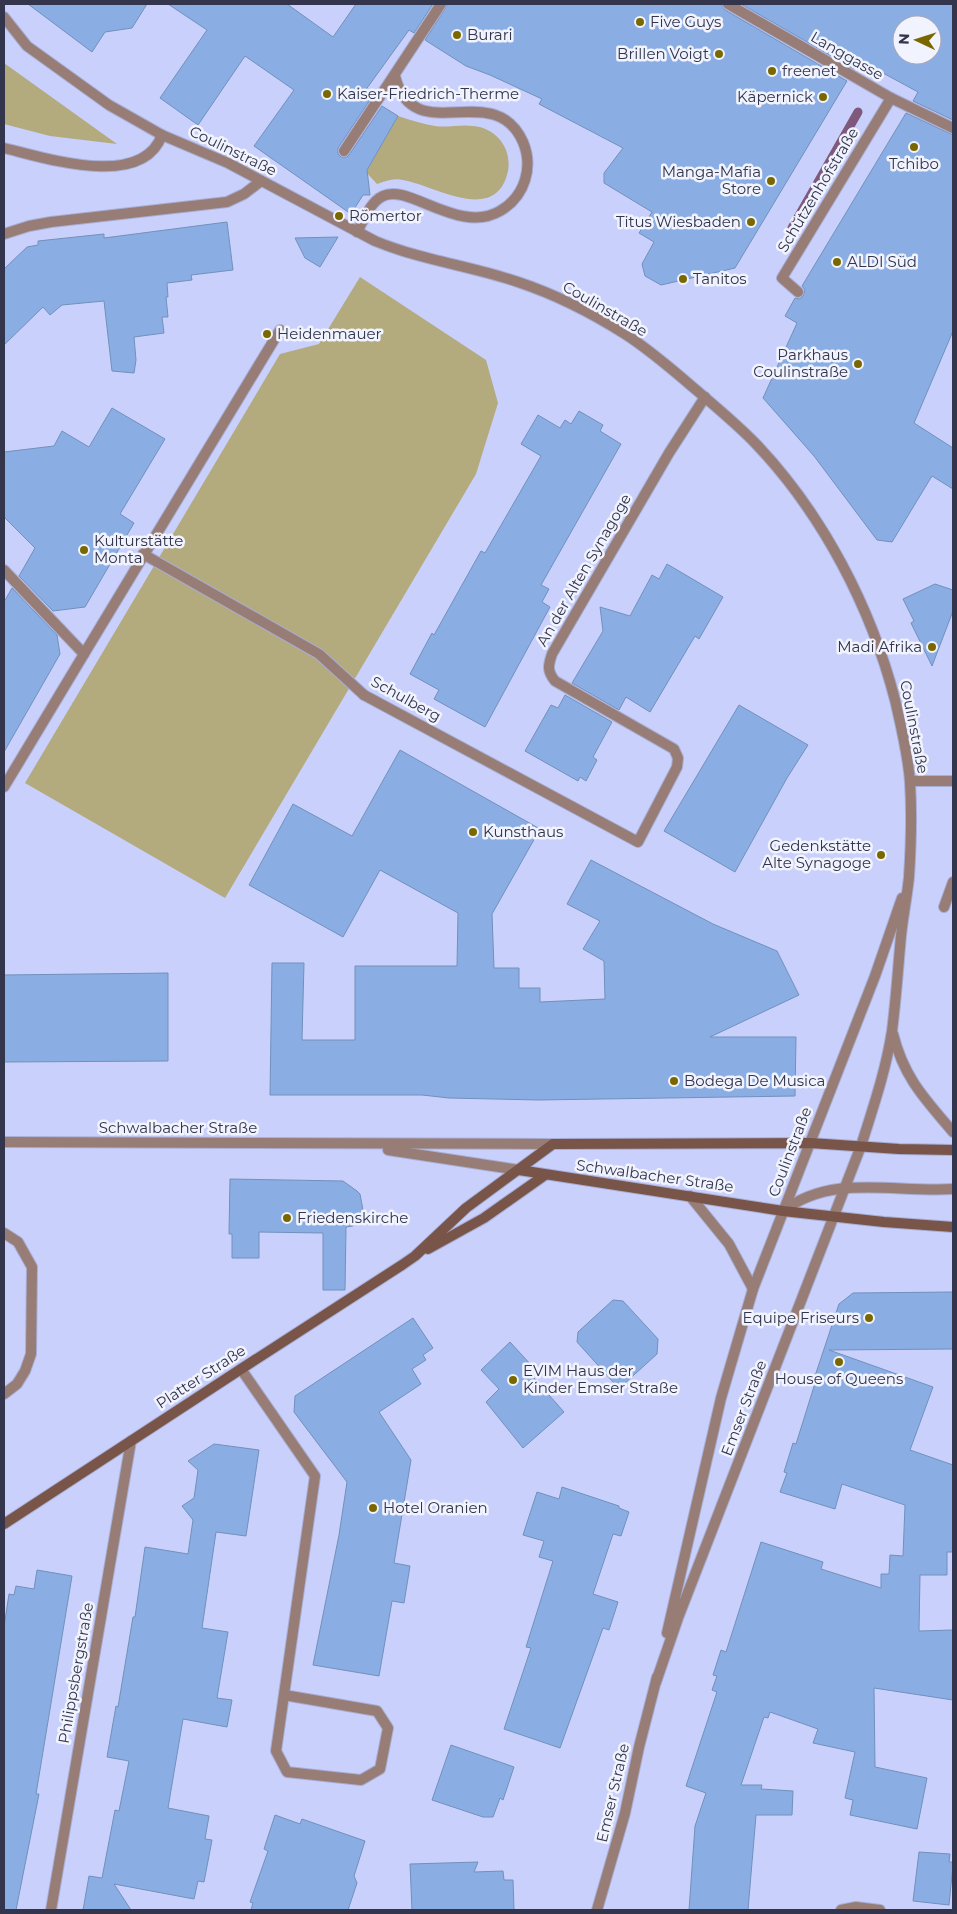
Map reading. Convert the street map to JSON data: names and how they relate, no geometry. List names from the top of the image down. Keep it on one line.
{"streets":{"main road":["Schwalbacher Straße","Platter Straße"],"street":["Langgasse","Coulinstraße","Schützenhofstraße","An der Alten Synagoge","Schulberg","Emser Straße","Philippsbergstraße"]},"crossings":[["Langgasse","Schützenhofstraße"],["Coulinstraße","An der Alten Synagoge"],["Coulinstraße","Schwalbacher Straße"],["Coulinstraße","Emser Straße"],["An der Alten Synagoge","Schulberg"],["Schwalbacher Straße","Platter Straße"],["Schwalbacher Straße","Emser Straße"],["Platter Straße","Philippsbergstraße"]],"places":["Five Guys","Burari","Brillen Voigt","freenet","Kaiser-Friedrich-Therme","Käpernick","Tchibo","Manga-Mafia Store","Römertor","Titus Wiesbaden","ALDI Süd","Tanitos","Heidenmauer","Parkhaus Coulinstraße","Kulturstätte Monta","Madi Afrika","Kunsthaus","Gedenkstätte Alte Synagoge","Bodega De Musica","Friedenskirche","Equipe Friseurs","House of Queens","EVIM Haus der Kinder Emser Straße","Hotel Oranien"],"north":"left"}
